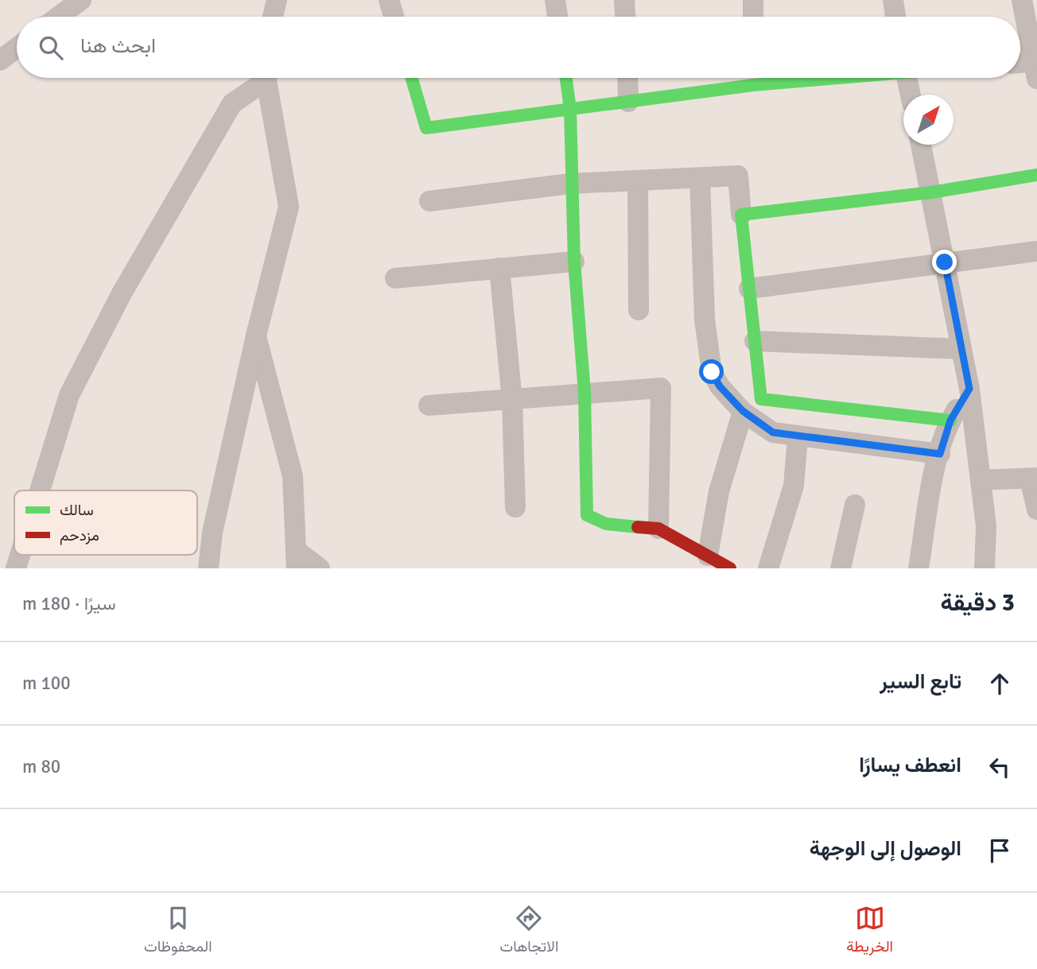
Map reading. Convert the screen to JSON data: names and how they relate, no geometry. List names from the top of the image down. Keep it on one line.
{"legend":["سالك","مزدحم"],"north":"top right","page":{"search":"ابحث هنا","heading":["3 دقيقة","سيرًا · 180 m"],"list":[["تابع السير","100 m"],["انعطف يسارًا","80 m"],"الوصول إلى الوجهة"],"nav":["الخريطة","الاتجاهات","المحفوظات"]}}
